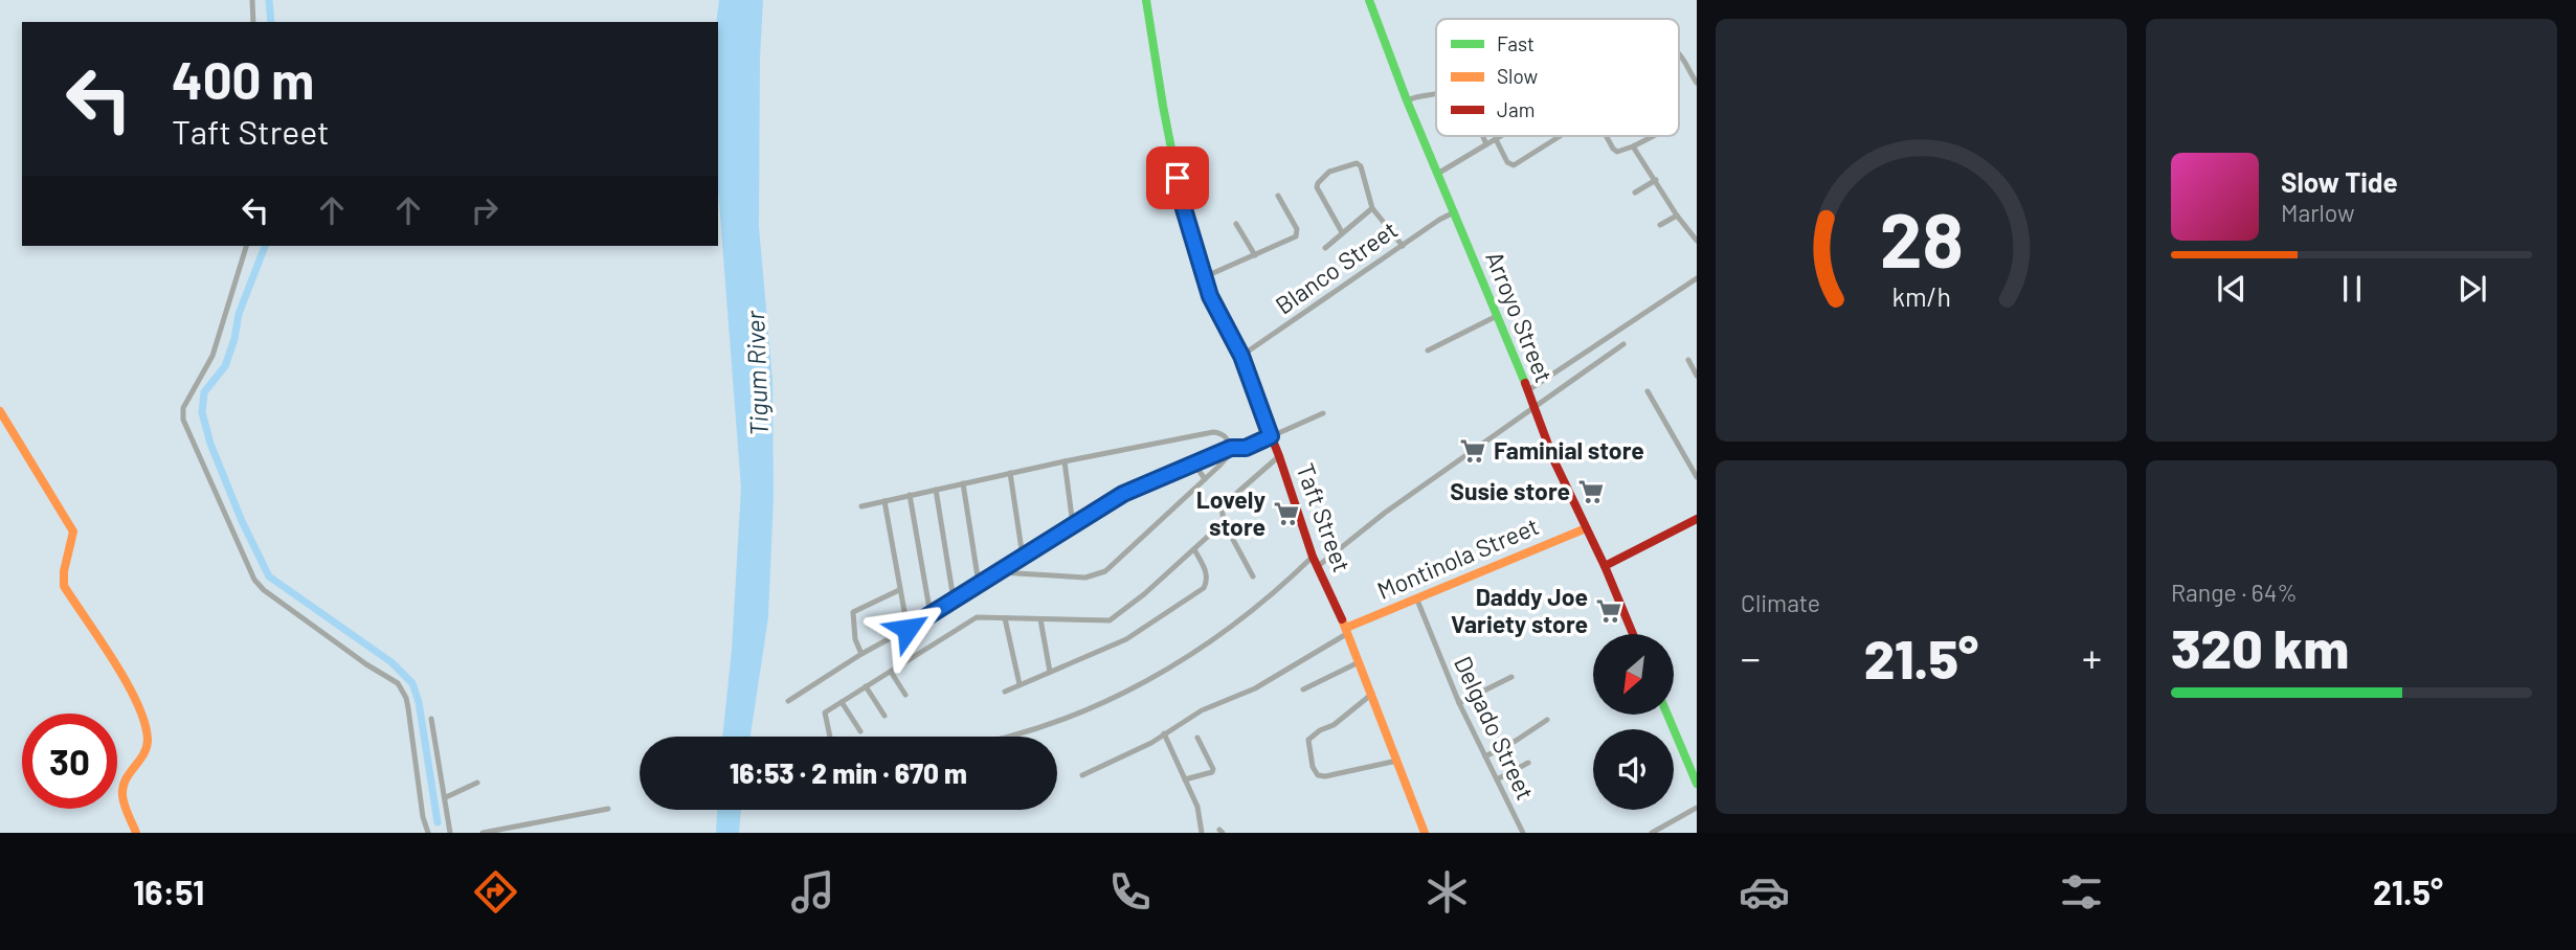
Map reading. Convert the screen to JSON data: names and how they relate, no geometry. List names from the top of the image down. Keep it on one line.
{"streets":{"street":["Blanco Street","Arroyo Street","Taft Street","Montinola Street","Delgado Street"]},"crossings":[["Blanco Street","Arroyo Street"],["Blanco Street","Taft Street"],["Arroyo Street","Montinola Street"],["Taft Street","Montinola Street"],["Montinola Street","Delgado Street"]],"water":["Tigum River"],"places":{"supermarket":["Faminial store","Susie store","Lovely store","Daddy Joe Variety store"]},"legend":["Fast","Slow","Jam"],"north":"bottom left","page":{"turn":["400 m","Taft Street"],"song":["Slow Tide","Marlow"],"tile":["Climate",["Range · 64%","320 km"]],"heat":["−","21.5°","+"],"limit":"30","trip":"16:53 · 2 min · 670 m","tabs":["16:51","21.5°"],"gauge":["28","km/h"]}}
